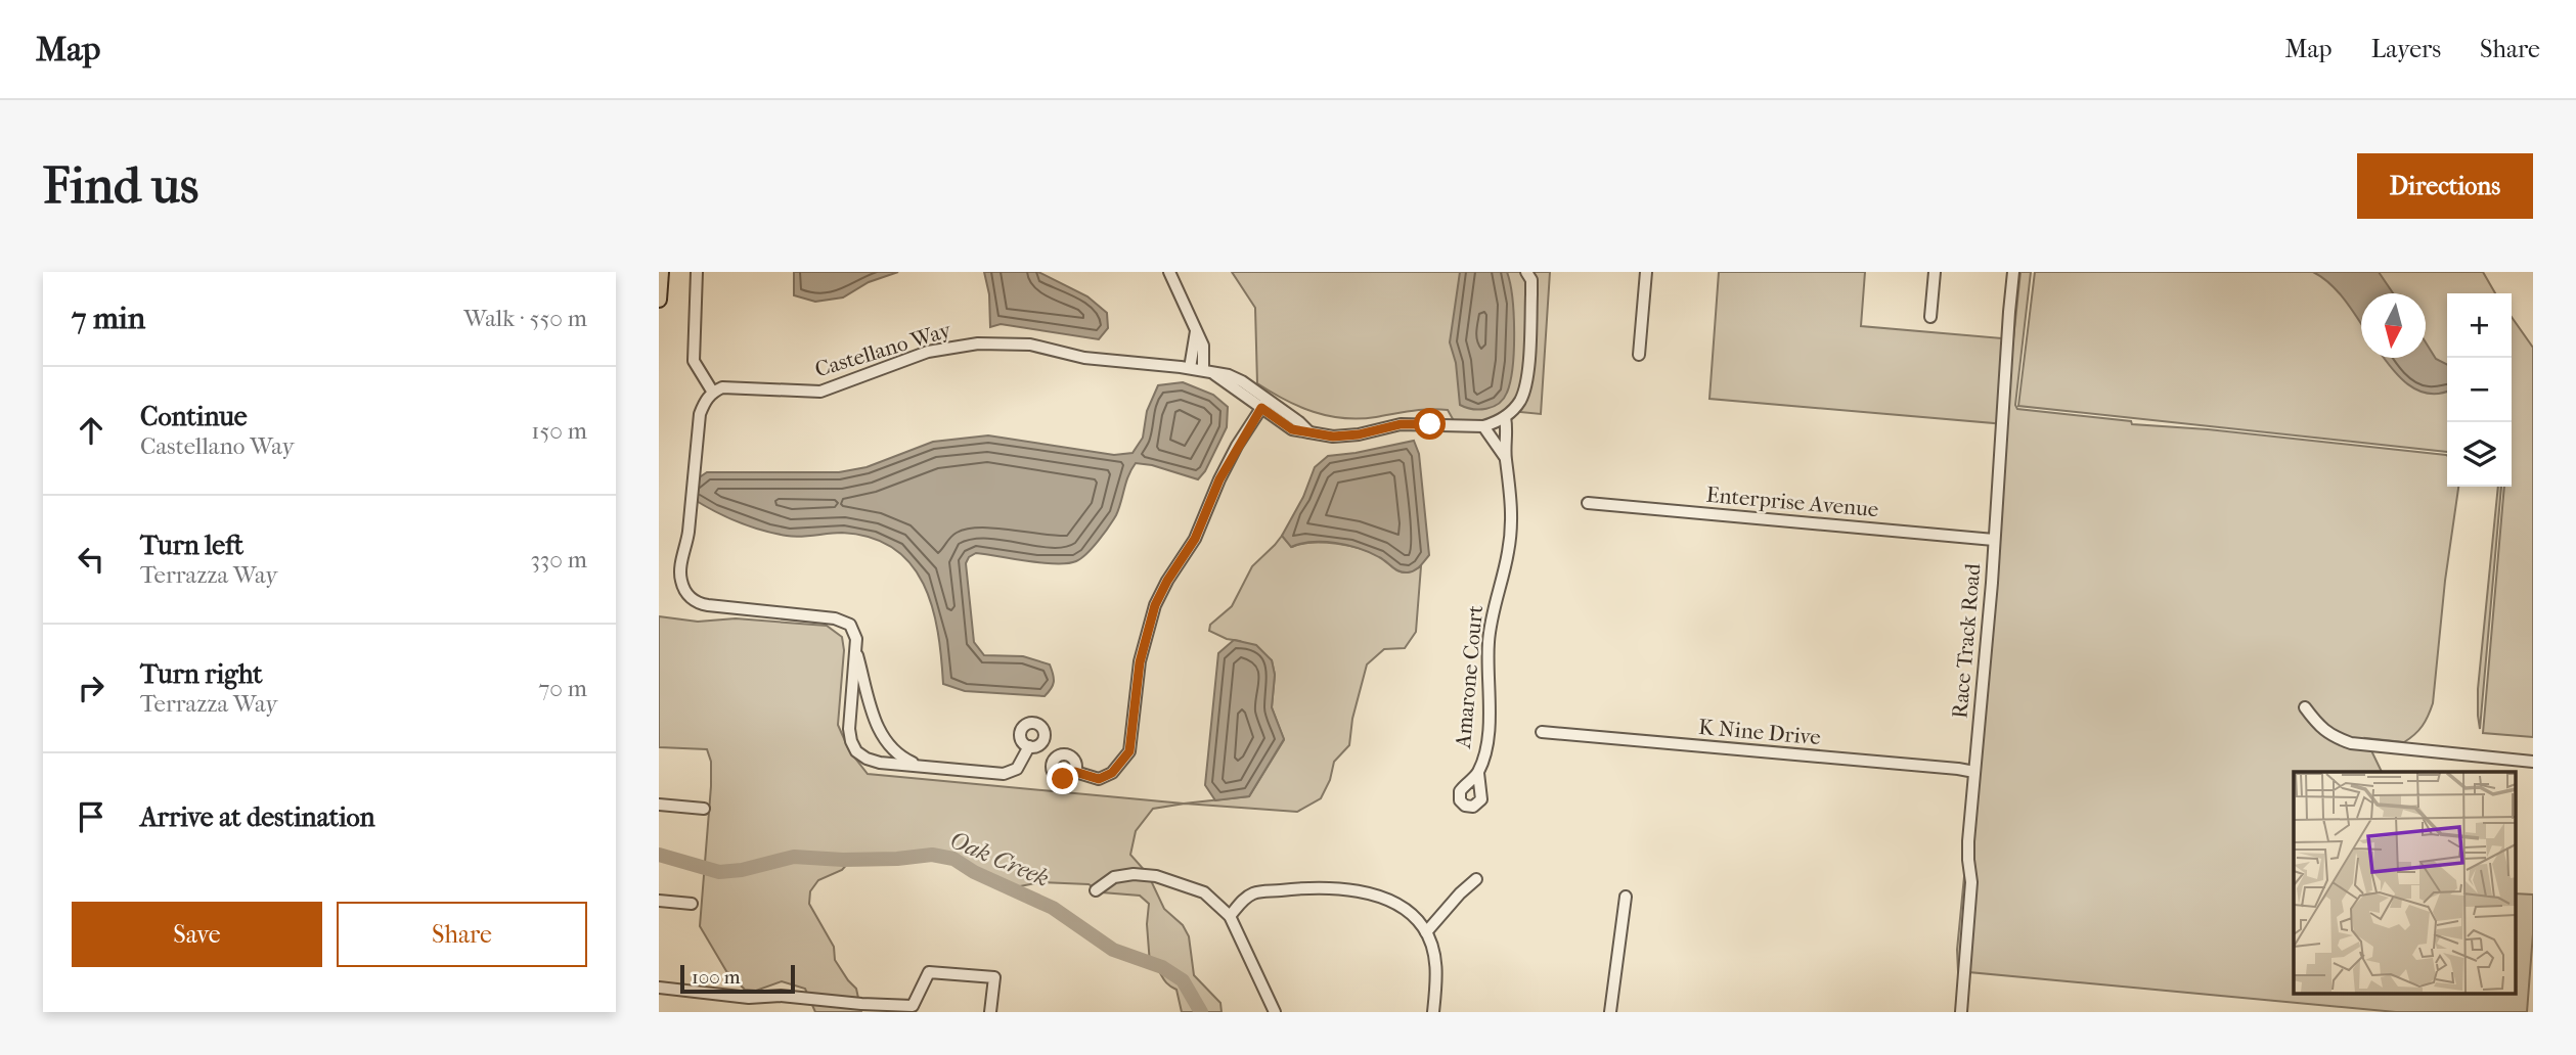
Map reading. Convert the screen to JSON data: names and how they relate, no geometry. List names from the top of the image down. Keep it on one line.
{"streets":{"street":["Castellano Way","Enterprise Avenue","Race Track Road","Amarone Court","K Nine Drive"]},"crossings":[["Enterprise Avenue","Race Track Road"],["Race Track Road","K Nine Drive"]],"water":["Oak Creek"],"scale_bar":"100 m","north":"bottom","page":{"header":"Map","nav":["Map","Layers","Share"],"buttons":["Directions",["Save","Share"]],"title":"Find us","heading":["7 min","Walk · 550 m"],"map_buttons":["+","−"],"list":[["Continue","Castellano Way","150 m"],["Turn left","Terrazza Way","330 m"],["Turn right","Terrazza Way","70 m"],"Arrive at destination"],"scale":"100 m"}}
